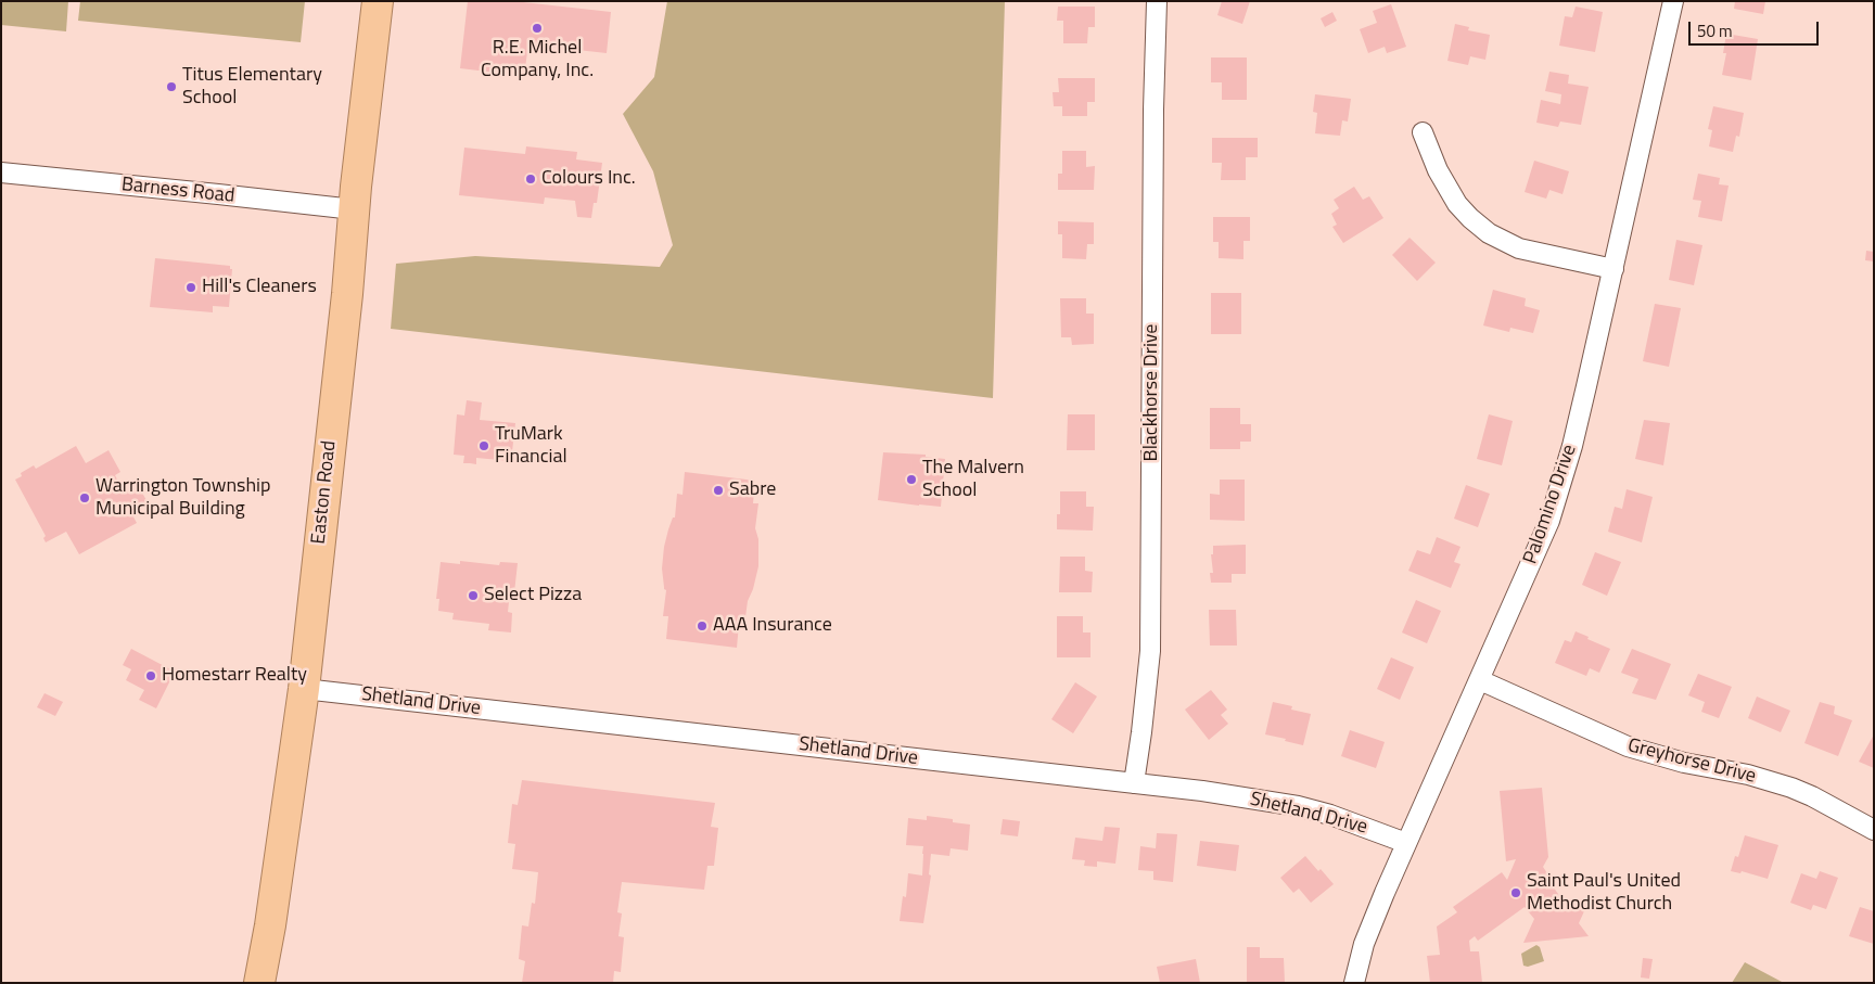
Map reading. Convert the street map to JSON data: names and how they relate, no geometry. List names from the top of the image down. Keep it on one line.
{"streets":{"highway":["Easton Road"],"street":["Barness Road","Blackhorse Drive","Palomino Drive","Shetland Drive","Greyhorse Drive"]},"crossings":[["Barness Road","Easton Road"],["Blackhorse Drive","Shetland Drive"],["Easton Road","Shetland Drive"],["Palomino Drive","Shetland Drive"],["Palomino Drive","Greyhorse Drive"]],"places":["R.E. Michel Company, Inc.","Titus Elementary School","Colours Inc.","Hill's Cleaners","TruMark Financial","The Malvern School","Sabre","Warrington Township Municipal Building","Select Pizza","AAA Insurance","Homestarr Realty","Saint Paul's United Methodist Church"],"scale_bar":"50 m"}
